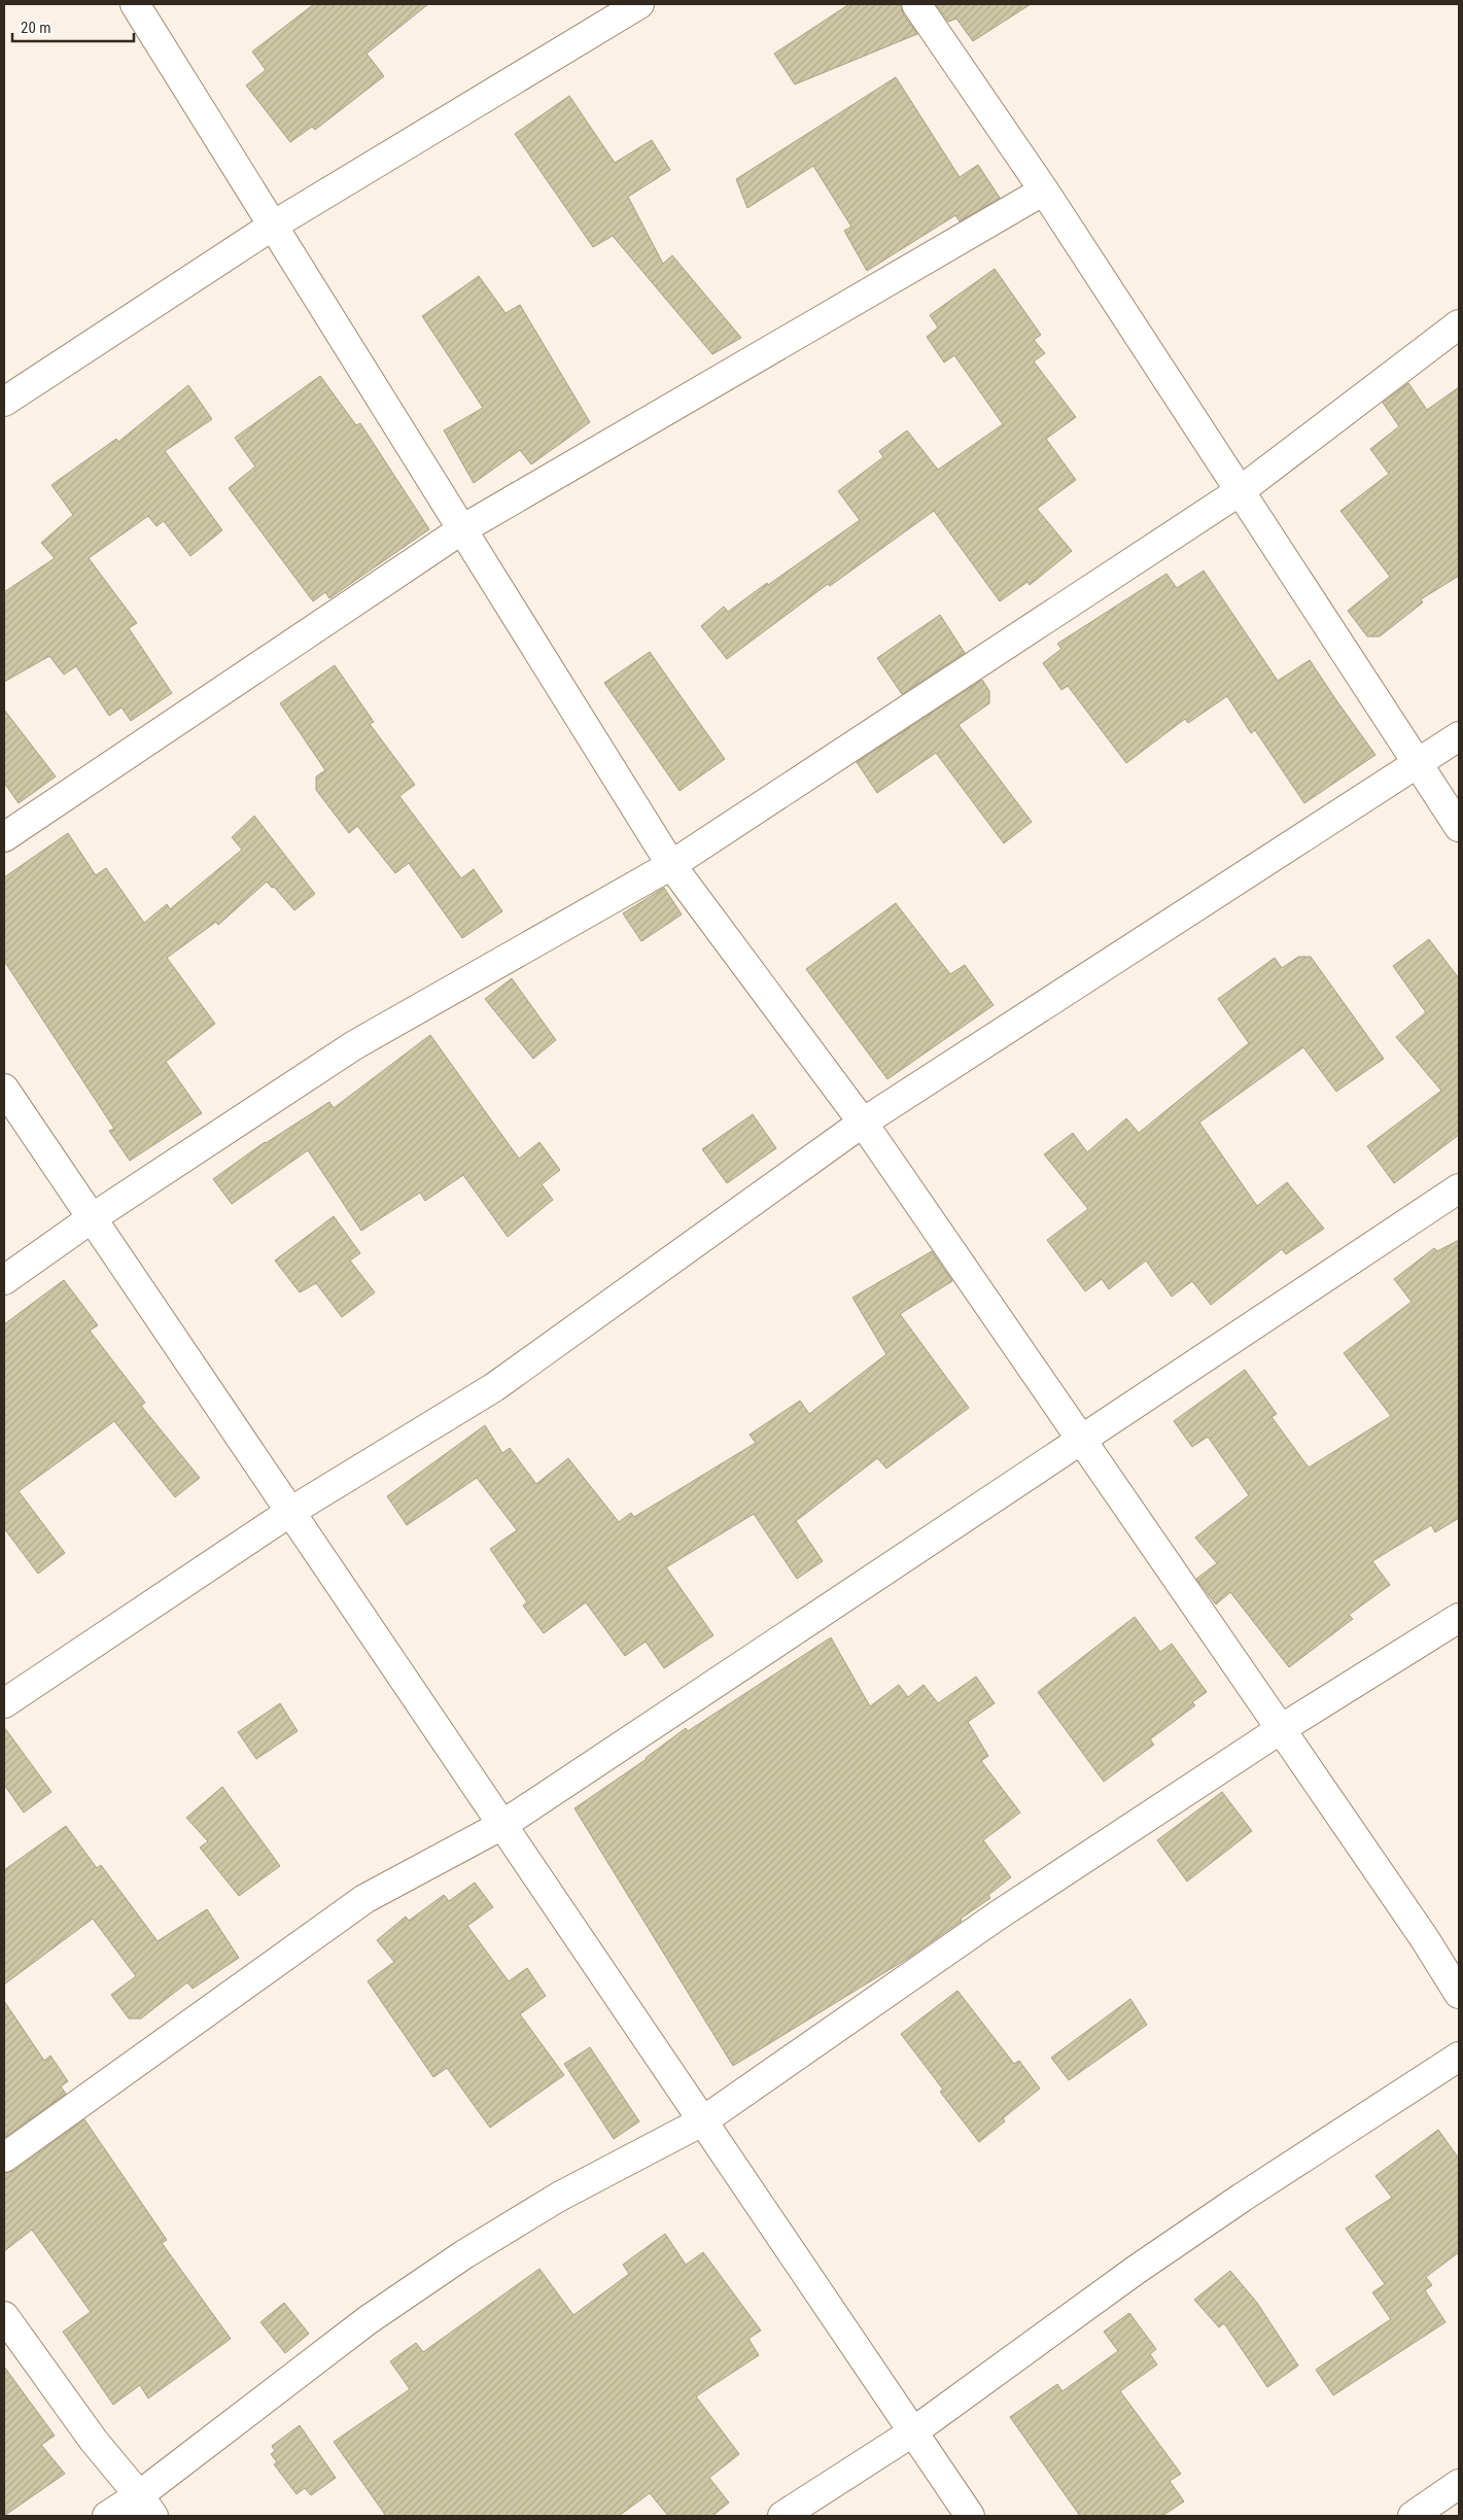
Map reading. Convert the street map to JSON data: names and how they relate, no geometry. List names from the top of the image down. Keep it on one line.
{"scale_bar":"20 m"}
